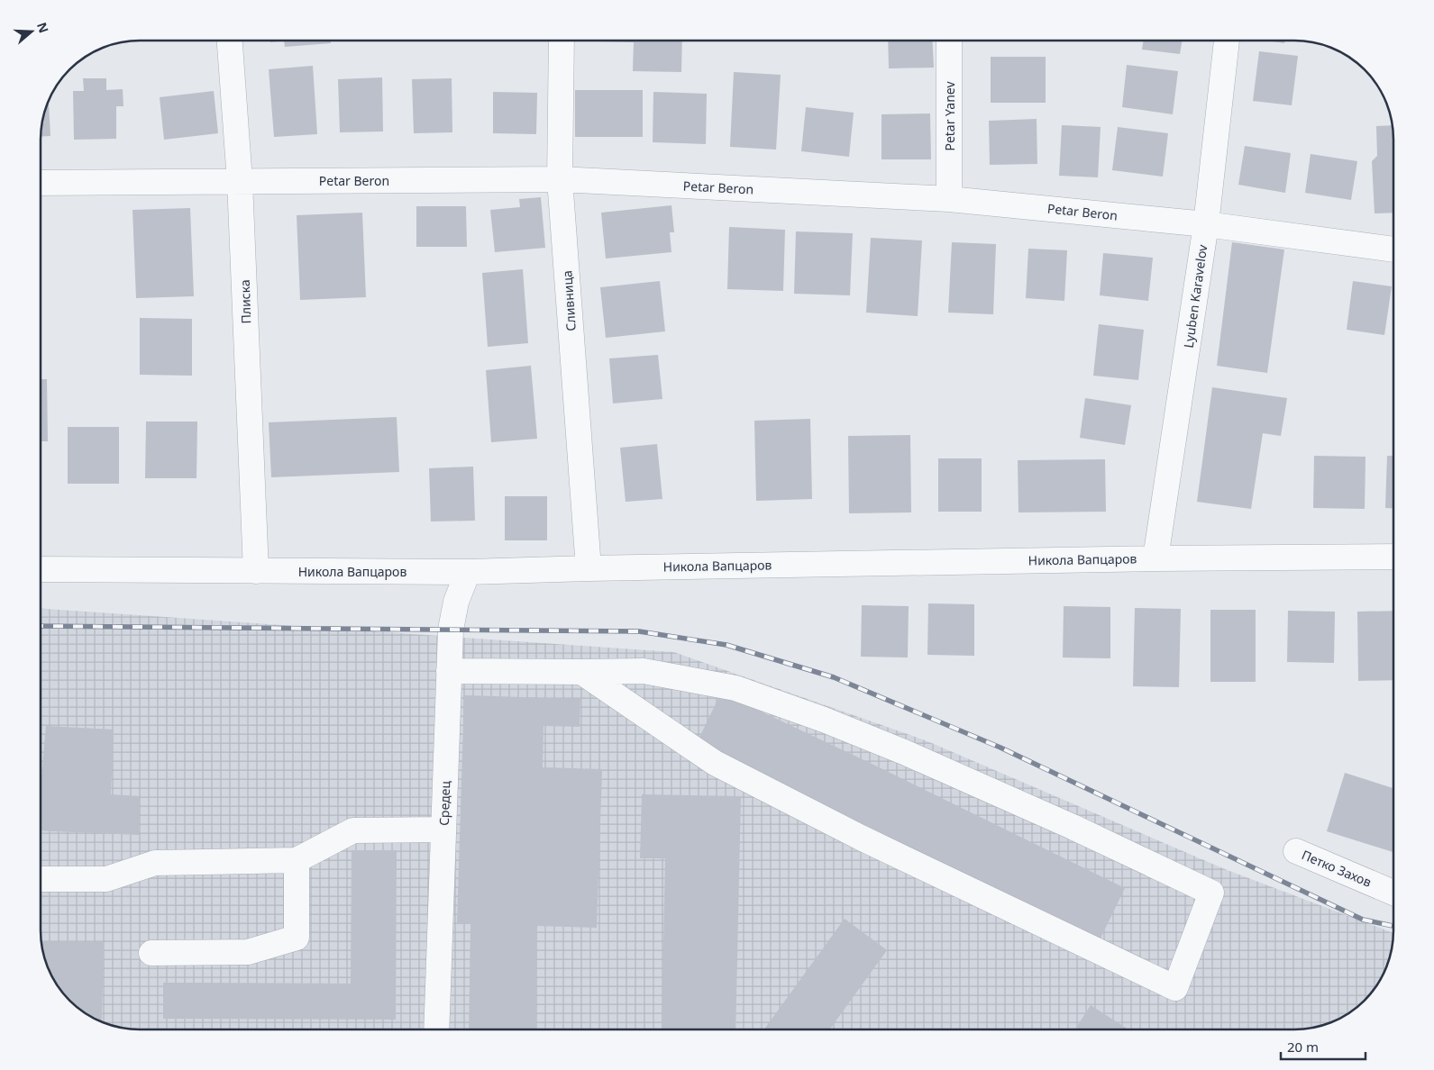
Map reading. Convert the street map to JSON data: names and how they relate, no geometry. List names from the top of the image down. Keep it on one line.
{"streets":{"street":["Petar Yanev","Petar Beron","Lyuben Karavelov","Сливница","Плиска","Никола Вапцаров","Средец","Петко Захов"]},"crossings":[["Petar Yanev","Petar Beron"],["Petar Beron","Lyuben Karavelov"],["Petar Beron","Сливница"],["Petar Beron","Плиска"],["Lyuben Karavelov","Никола Вапцаров"],["Сливница","Никола Вапцаров"],["Плиска","Никола Вапцаров"],["Никола Вапцаров","Средец"]],"scale_bar":"20 m","north":"right"}
